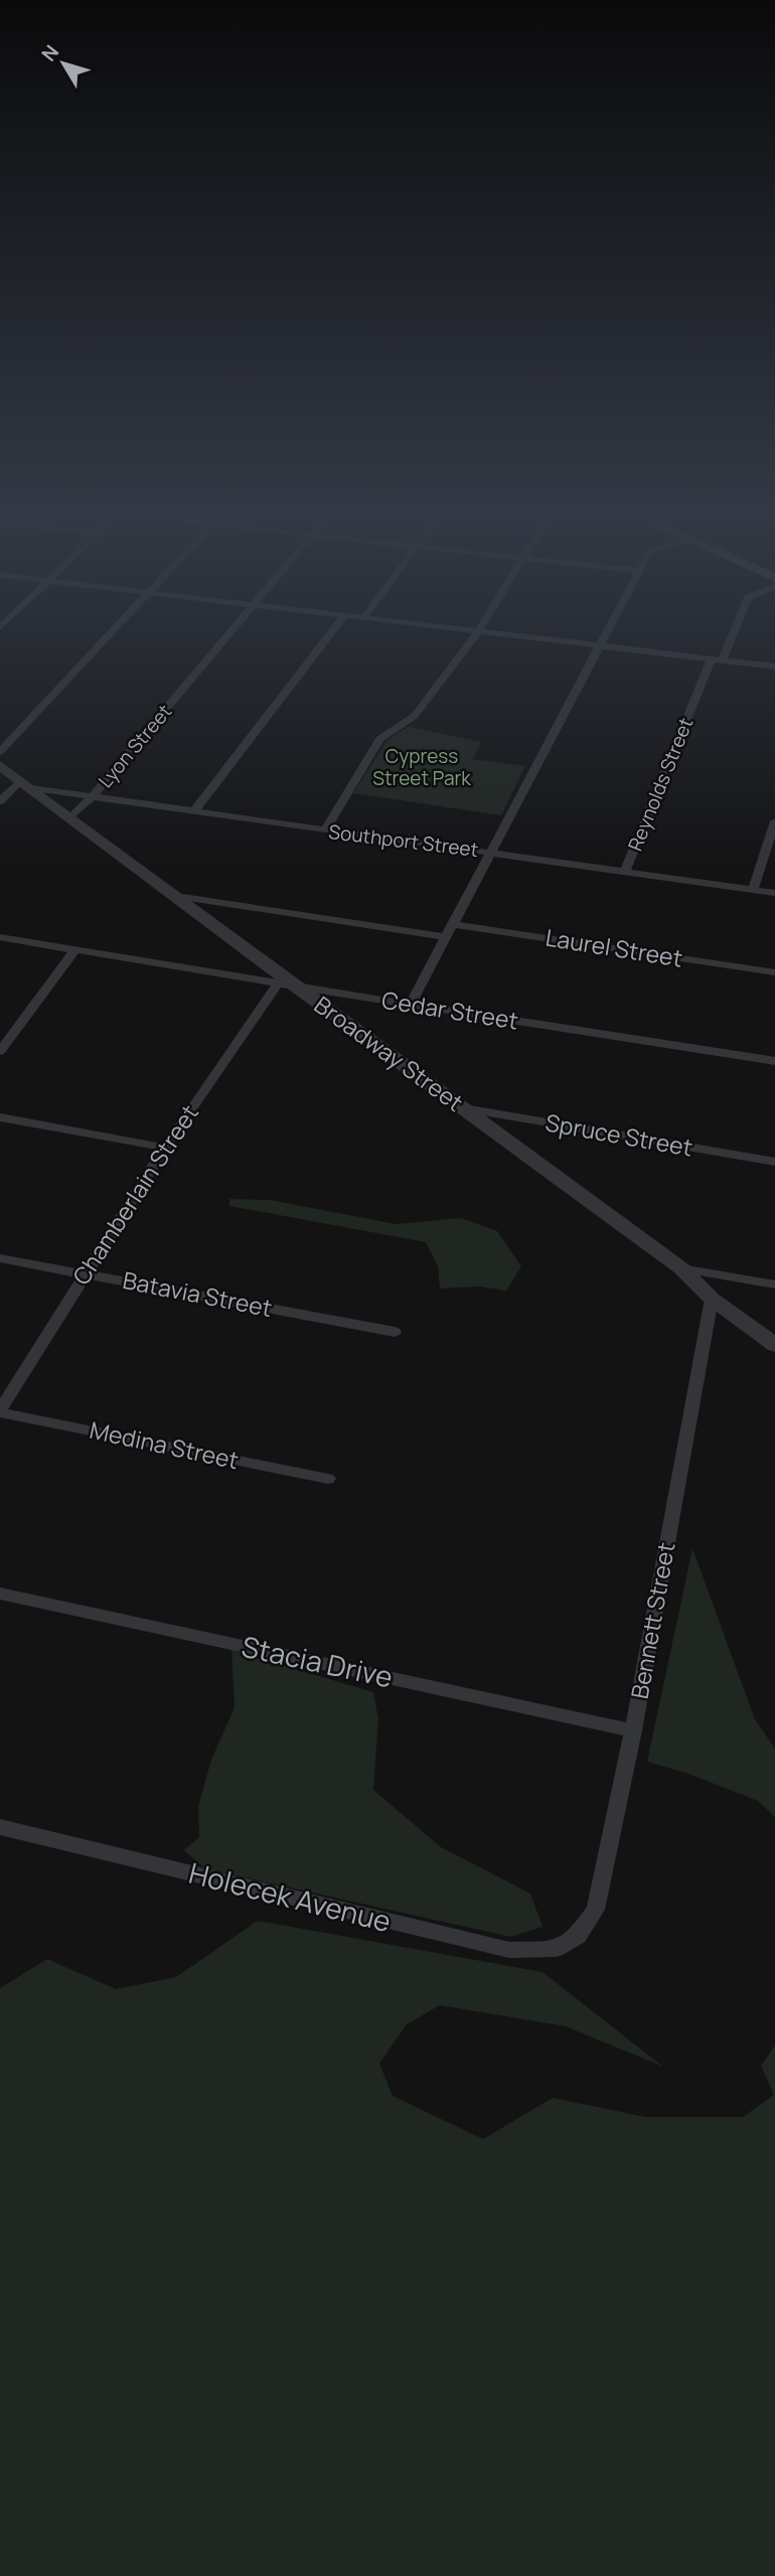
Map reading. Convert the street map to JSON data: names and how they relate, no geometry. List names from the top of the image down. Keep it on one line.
{"streets":{"street":["Lyon Street","Reynolds Street","Southport Street","Laurel Street","Cedar Street","Broadway Street","Spruce Street","Chamberlain Street","Batavia Street","Medina Street","Bennett Street","Stacia Drive","Holecek Avenue"]},"crossings":[["Lyon Street","Southport Street"],["Lyon Street","Broadway Street"],["Reynolds Street","Southport Street"],["Southport Street","Broadway Street"],["Cedar Street","Broadway Street"],["Cedar Street","Chamberlain Street"],["Broadway Street","Spruce Street"],["Broadway Street","Chamberlain Street"],["Broadway Street","Bennett Street"],["Chamberlain Street","Batavia Street"],["Chamberlain Street","Medina Street"],["Bennett Street","Stacia Drive"],["Bennett Street","Holecek Avenue"]],"parks":["Cypress Street Park"],"north":"top left"}
